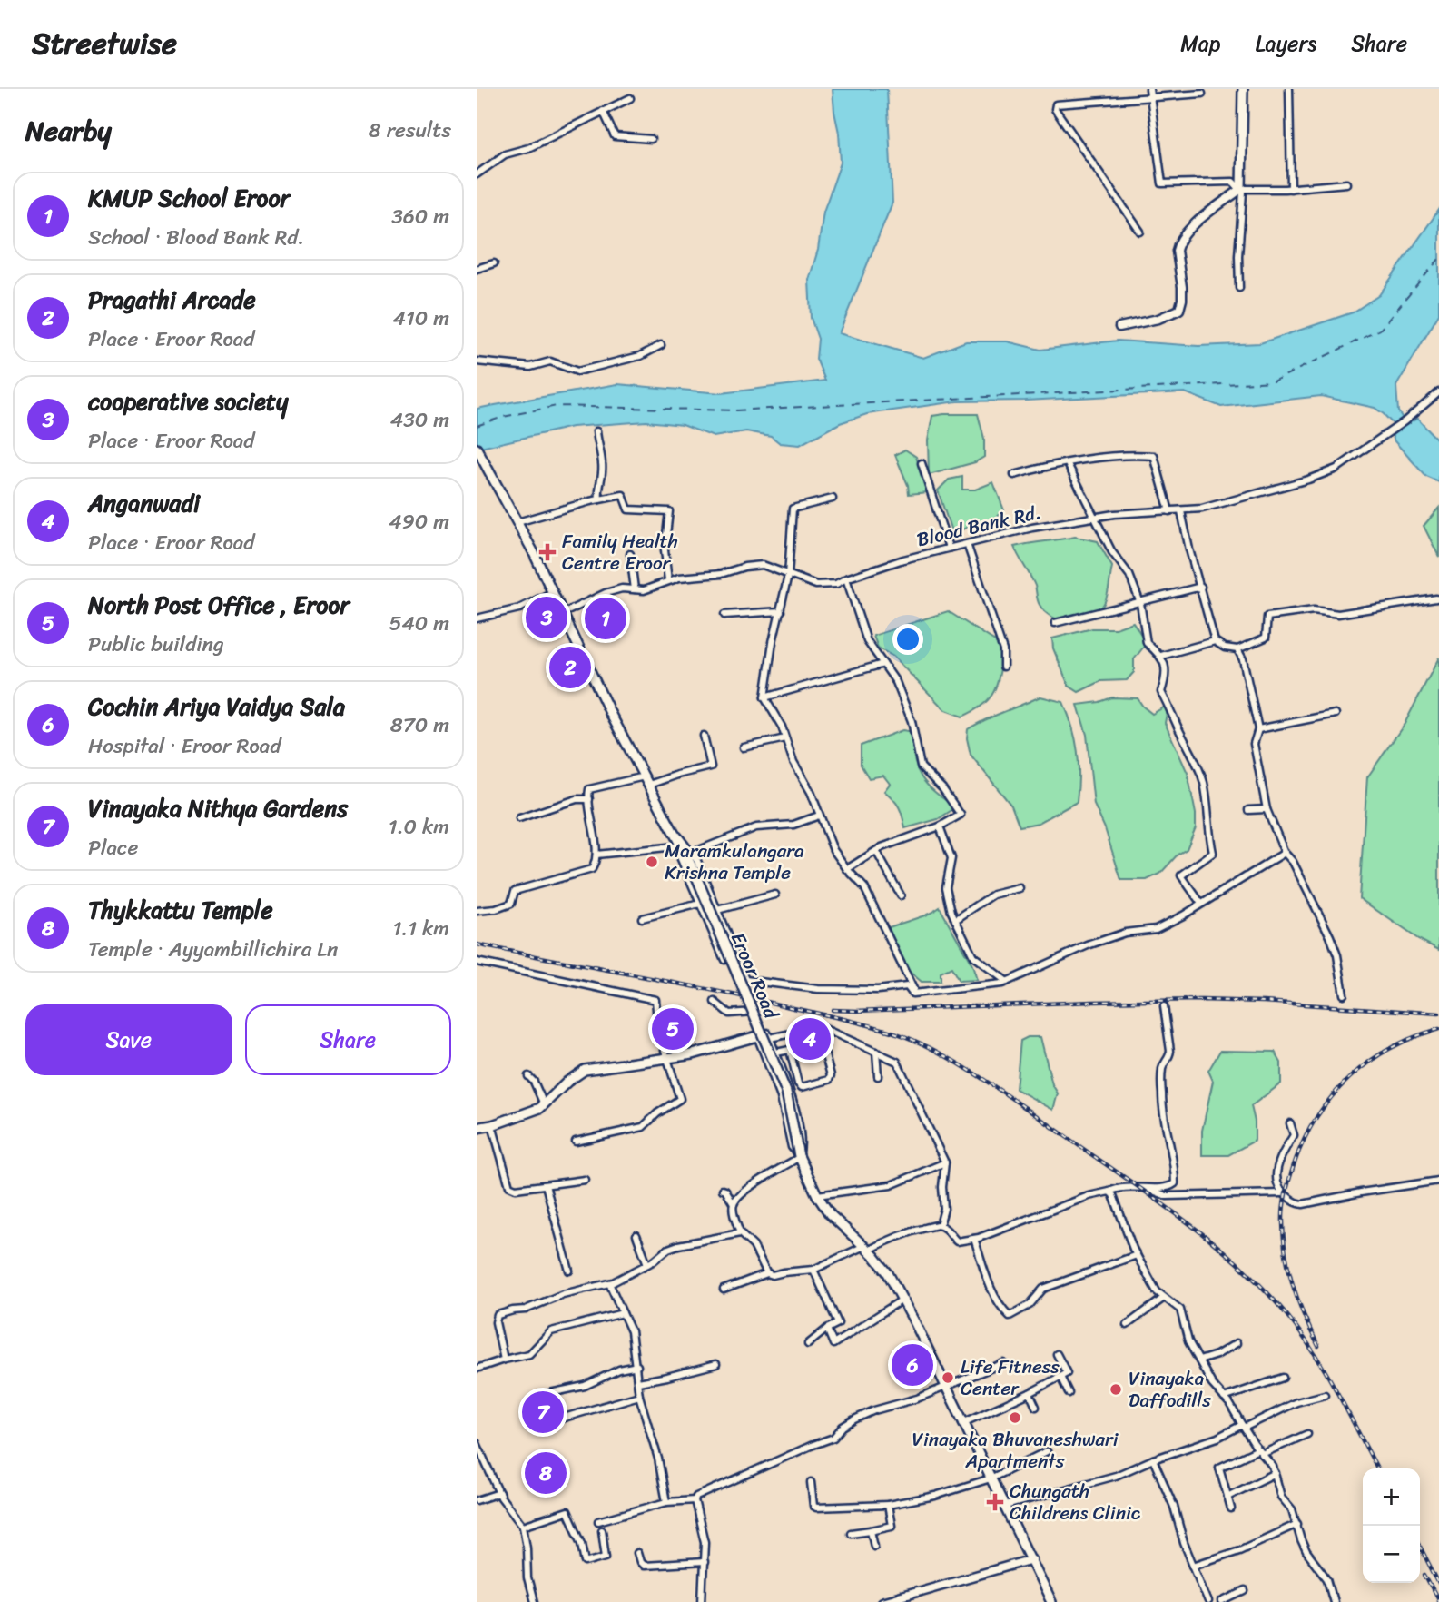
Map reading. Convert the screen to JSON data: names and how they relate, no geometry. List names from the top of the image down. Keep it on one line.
{"streets":{"main road":["Eroor Road"],"street":["Blood Bank Rd."]},"crossings":[["Blood Bank Rd.","Eroor Road"]],"places":{"health":["Family Health Centre Eroor","Chungath Childrens Clinic"],"other":["Maramkulangara Krishna Temple","Life Fitness Center","Vinayaka Daffodills","Vinayaka Bhuvaneshwari Apartments"]},"page":{"header":"Streetwise","nav":["Map","Layers","Share"],"heading":["Nearby","8 results"],"list":[{"mark":"1","name":"KMUP School Eroor","note":"School · Blood Bank Rd.","value":"360 m"},{"mark":"2","name":"Pragathi Arcade","note":"Place · Eroor Road","value":"410 m"},{"mark":"3","name":"cooperative society","note":"Place · Eroor Road","value":"430 m"},{"mark":"4","name":"Anganwadi","note":"Place · Eroor Road","value":"490 m"},{"mark":"5","name":"North Post Office , Eroor","note":"Public building","value":"540 m"},{"mark":"6","name":"Cochin Ariya Vaidya Sala","note":"Hospital · Eroor Road","value":"870 m"},{"mark":"7","name":"Vinayaka Nithya Gardens","note":"Place","value":"1.0 km"},{"mark":"8","name":"Thykkattu Temple","note":"Temple · Ayyambillichira Ln","value":"1.1 km"}],"pins":["3","1","2","5","4","6","7","8"],"buttons":["Save","Share"],"map_buttons":["+","−"]}}
